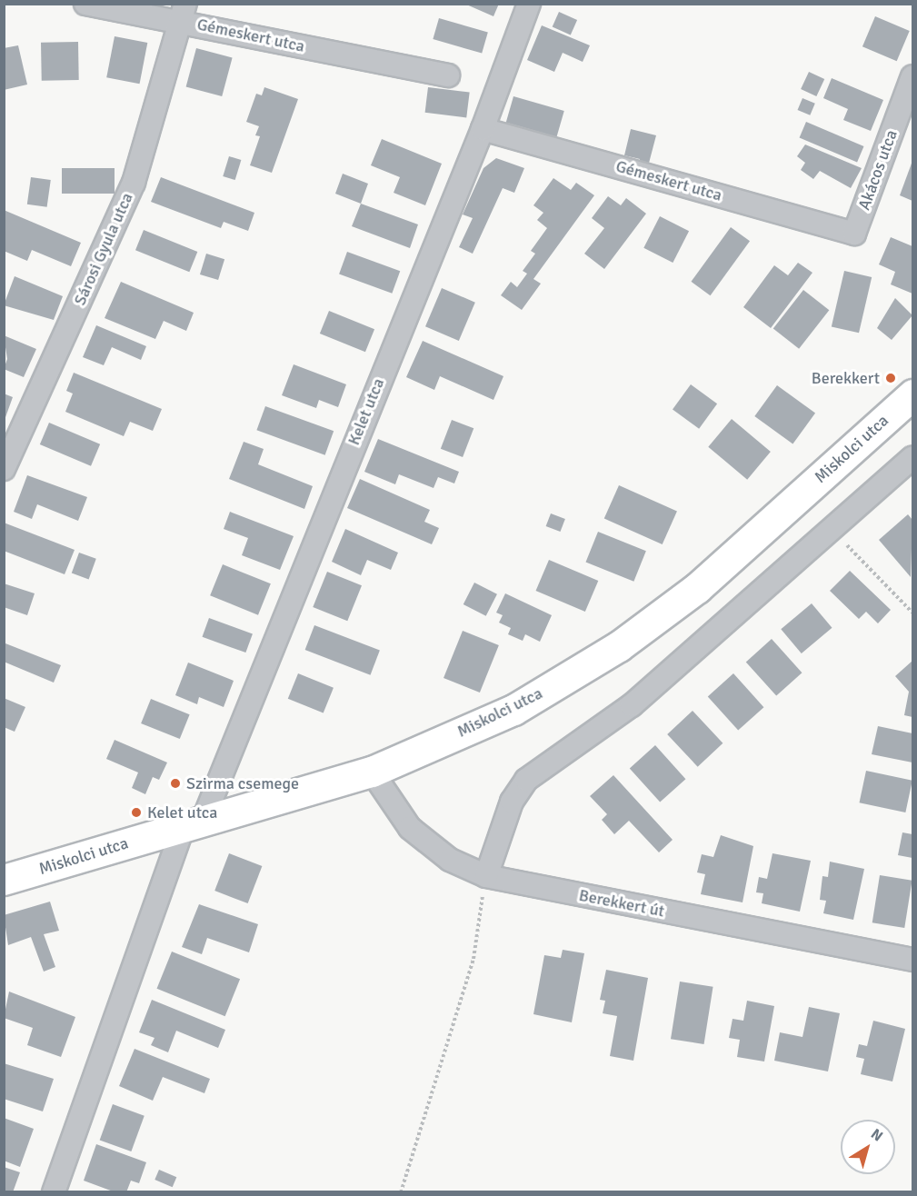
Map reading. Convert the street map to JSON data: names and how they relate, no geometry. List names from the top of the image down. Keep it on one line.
{"streets":{"main road":["Miskolci utca"],"street":["Gémeskert utca","Akácos utca","Sárosi Gyula utca","Kelet utca","Berekkert út"]},"crossings":[["Gémeskert utca","Akácos utca"],["Gémeskert utca","Sárosi Gyula utca"],["Gémeskert utca","Kelet utca"],["Kelet utca","Miskolci utca"],["Miskolci utca","Berekkert út"]],"places":["Berekkert","Szirma csemege","Kelet utca"],"north":"top right"}
